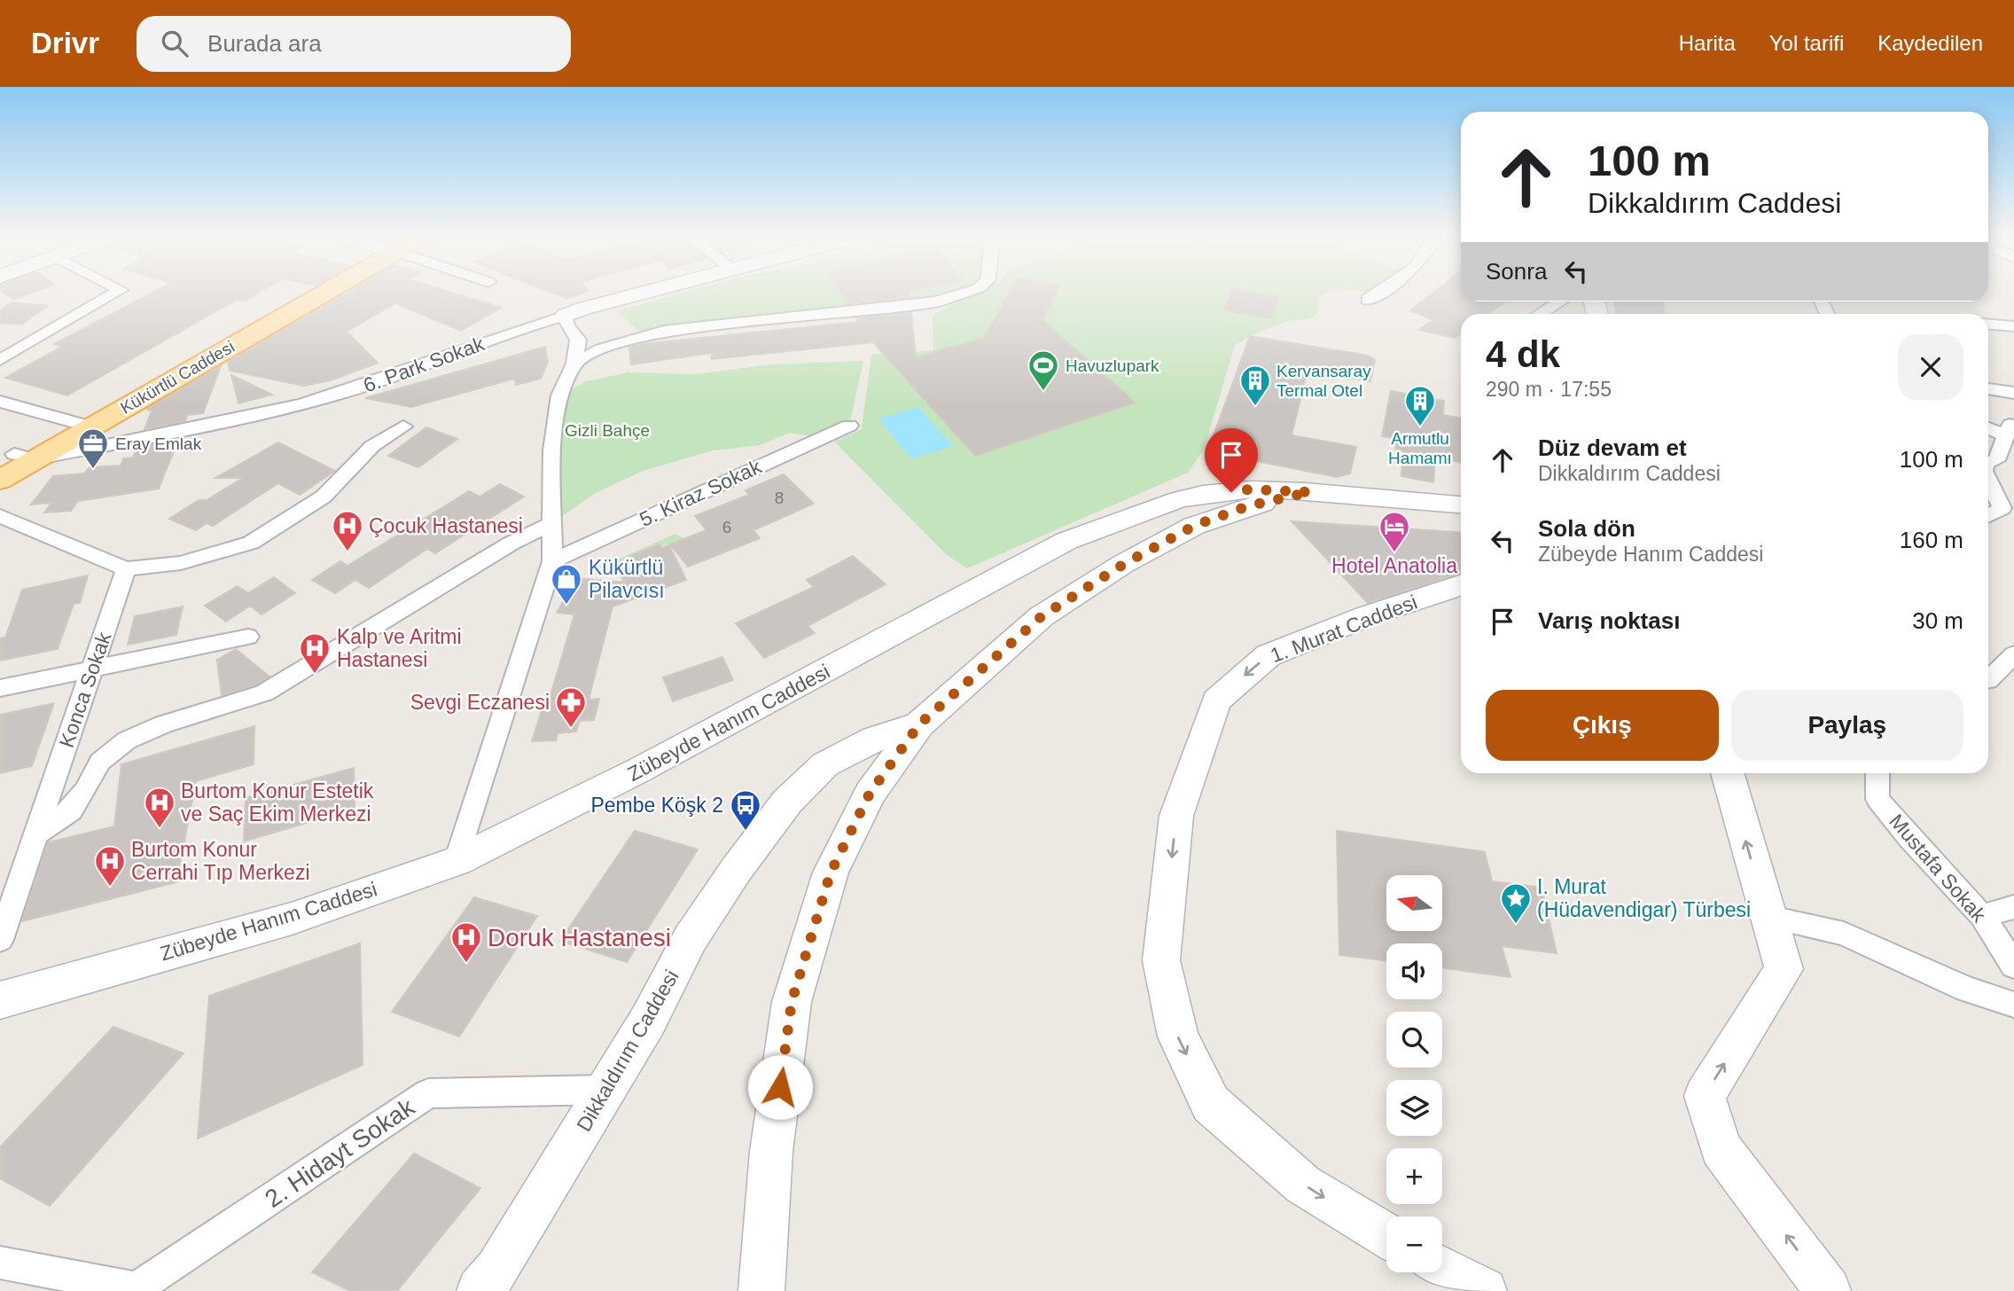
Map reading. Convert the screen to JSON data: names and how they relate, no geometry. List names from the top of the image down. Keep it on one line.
{"streets":{"main road":["Kükürtlü Caddesi","1. Murat Caddesi","Zübeyde Hanım Caddesi","Dikkaldırım Caddesi"],"street":["6. Park Sokak","5. Kiraz Sokak","Konca Sokak","Mustafa Sokak","2. Hidayt Sokak"]},"crossings":[["6. Park Sokak","Kükürtlü Caddesi"],["Zübeyde Hanım Caddesi","Dikkaldırım Caddesi"],["Dikkaldırım Caddesi","2. Hidayt Sokak"]],"parks":["Gizli Bahçe"],"places":{"sports":["Havuzlupark"],"building":["Kervansaray Termal Otel","Armutlu Hamamı"],"office":["Eray Emlak"],"hospital":["Çocuk Hastanesi","Kalp ve Aritmi Hastanesi","Burtom Konur Estetik ve Saç Ekim Merkezi","Burtom Konur Cerrahi Tıp Merkezi","Doruk Hastanesi"],"hotel":["Hotel Anatolia"],"shop":["Kükürtlü Pilavcısı"],"pharmacy":["Sevgi Eczanesi"],"bus stop":["Pembe Köşk 2"],"place":["I. Murat (Hüdavendigar) Türbesi"]},"house_numbers":["8","6"],"north":"left","page":{"header":"Drivr","search":"Burada ara","nav":["Harita","Yol tarifi","Kaydedilen"],"turn":["100 m","Dikkaldırım Caddesi"],"then":"Sonra","heading":["4 dk","290 m · 17:55"],"list":[{"name":"Düz devam et","note":"Dikkaldırım Caddesi","value":"100 m"},{"name":"Sola dön","note":"Zübeyde Hanım Caddesi","value":"160 m"},{"name":"Varış noktası","value":"30 m"}],"buttons":["Çıkış","Paylaş"],"map_buttons":["+","−"]}}
